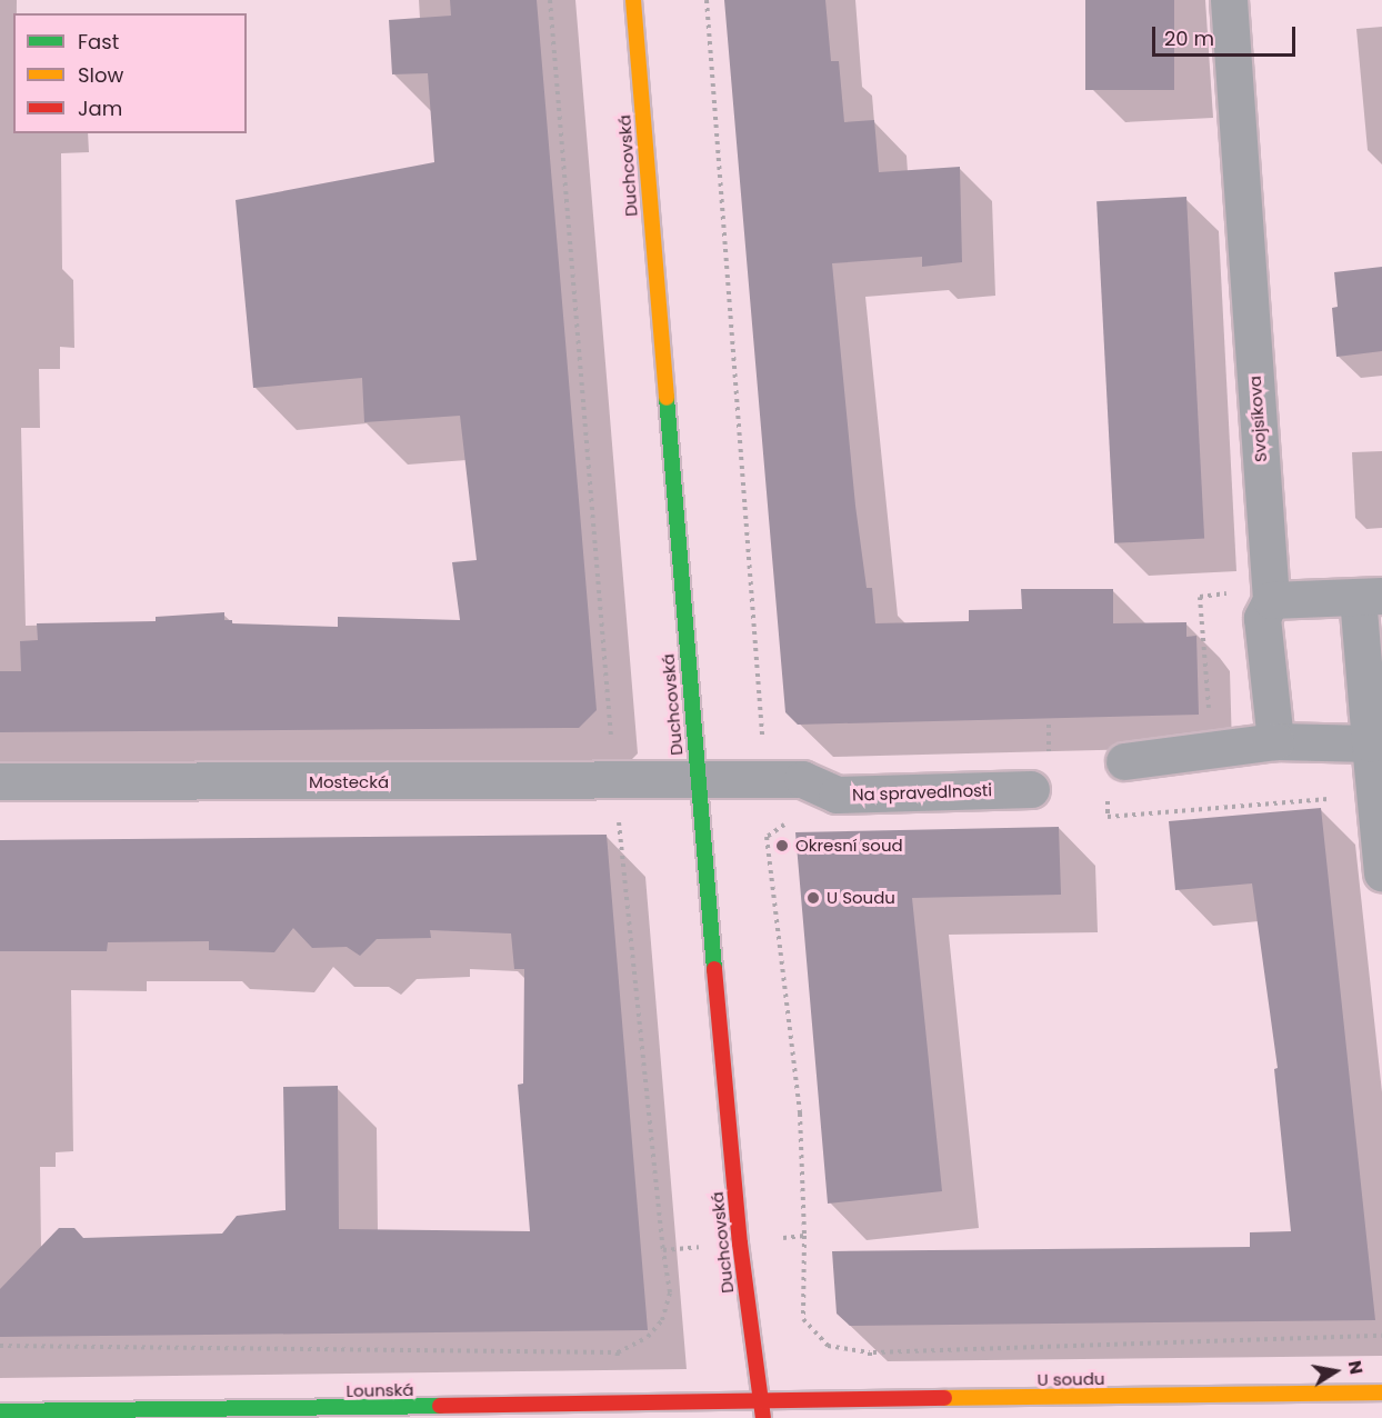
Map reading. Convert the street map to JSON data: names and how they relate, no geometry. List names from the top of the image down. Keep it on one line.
{"streets":{"street":["Duchcovská","Svojsíkova","Mostecká","Na spravedlnosti","U soudu","Lounská"]},"crossings":[["Duchcovská","Mostecká"],["Duchcovská","Na spravedlnosti"],["Duchcovská","U soudu"],["Duchcovská","Lounská"],["Mostecká","Na spravedlnosti"],["U soudu","Lounská"]],"places":["Okresní soud","U Soudu"],"legend":["Fast","Slow","Jam"],"scale_bar":"20 m","north":"right"}
